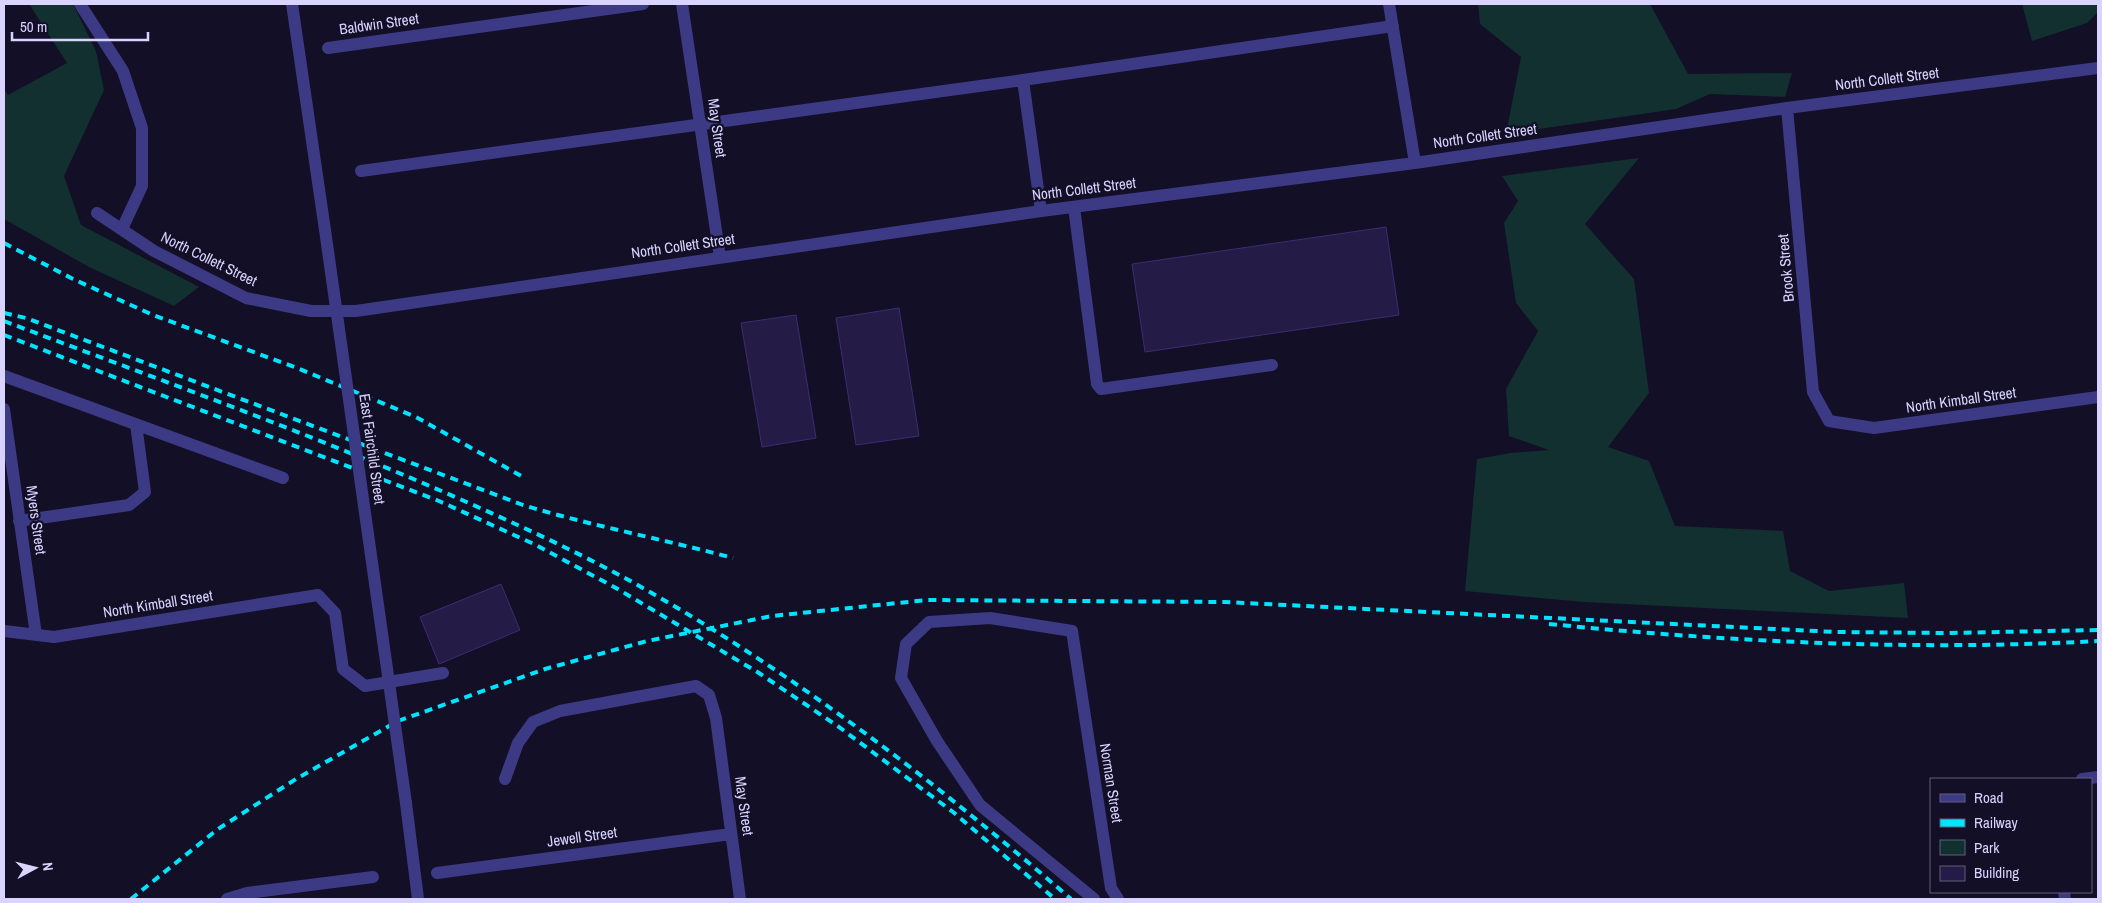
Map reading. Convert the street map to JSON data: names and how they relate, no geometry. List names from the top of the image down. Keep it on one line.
{"streets":{"street":["Baldwin Street","North Collett Street","May Street","Brook Street","North Kimball Street","East Fairchild Street","Myers Street","Norman Street","Jewell Street"]},"crossings":[["North Collett Street","May Street"],["North Collett Street","Brook Street"],["May Street","Jewell Street"],["Brook Street","North Kimball Street"],["North Kimball Street","Myers Street"]],"legend":["Road","Railway","Park","Building"],"scale_bar":"50 m","north":"right"}
